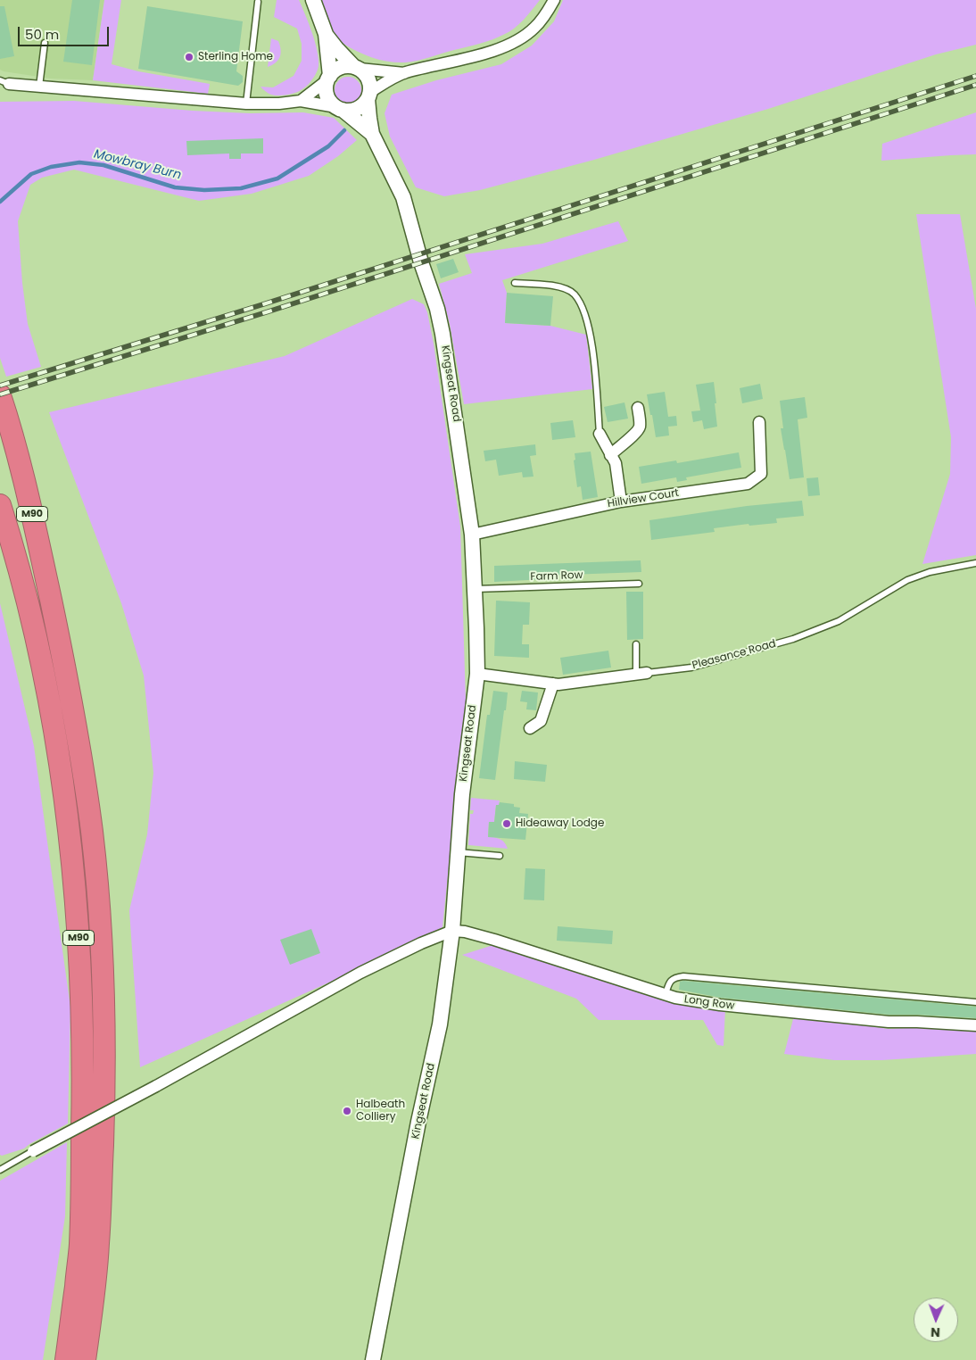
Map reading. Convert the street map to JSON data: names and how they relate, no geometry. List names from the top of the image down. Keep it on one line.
{"streets":{"highway":["M90"],"street":["Kingseat Road","Hillview Court","Pleasance Road","Long Row"],"lane":["Farm Row"]},"crossings":[["Kingseat Road","Hillview Court"],["Kingseat Road","Farm Row"],["Kingseat Road","Pleasance Road"],["Kingseat Road","Long Row"]],"water":["Mowbray Burn"],"places":["Sterling Home","Hideaway Lodge","Halbeath Colliery"],"scale_bar":"50 m","north":"bottom"}
